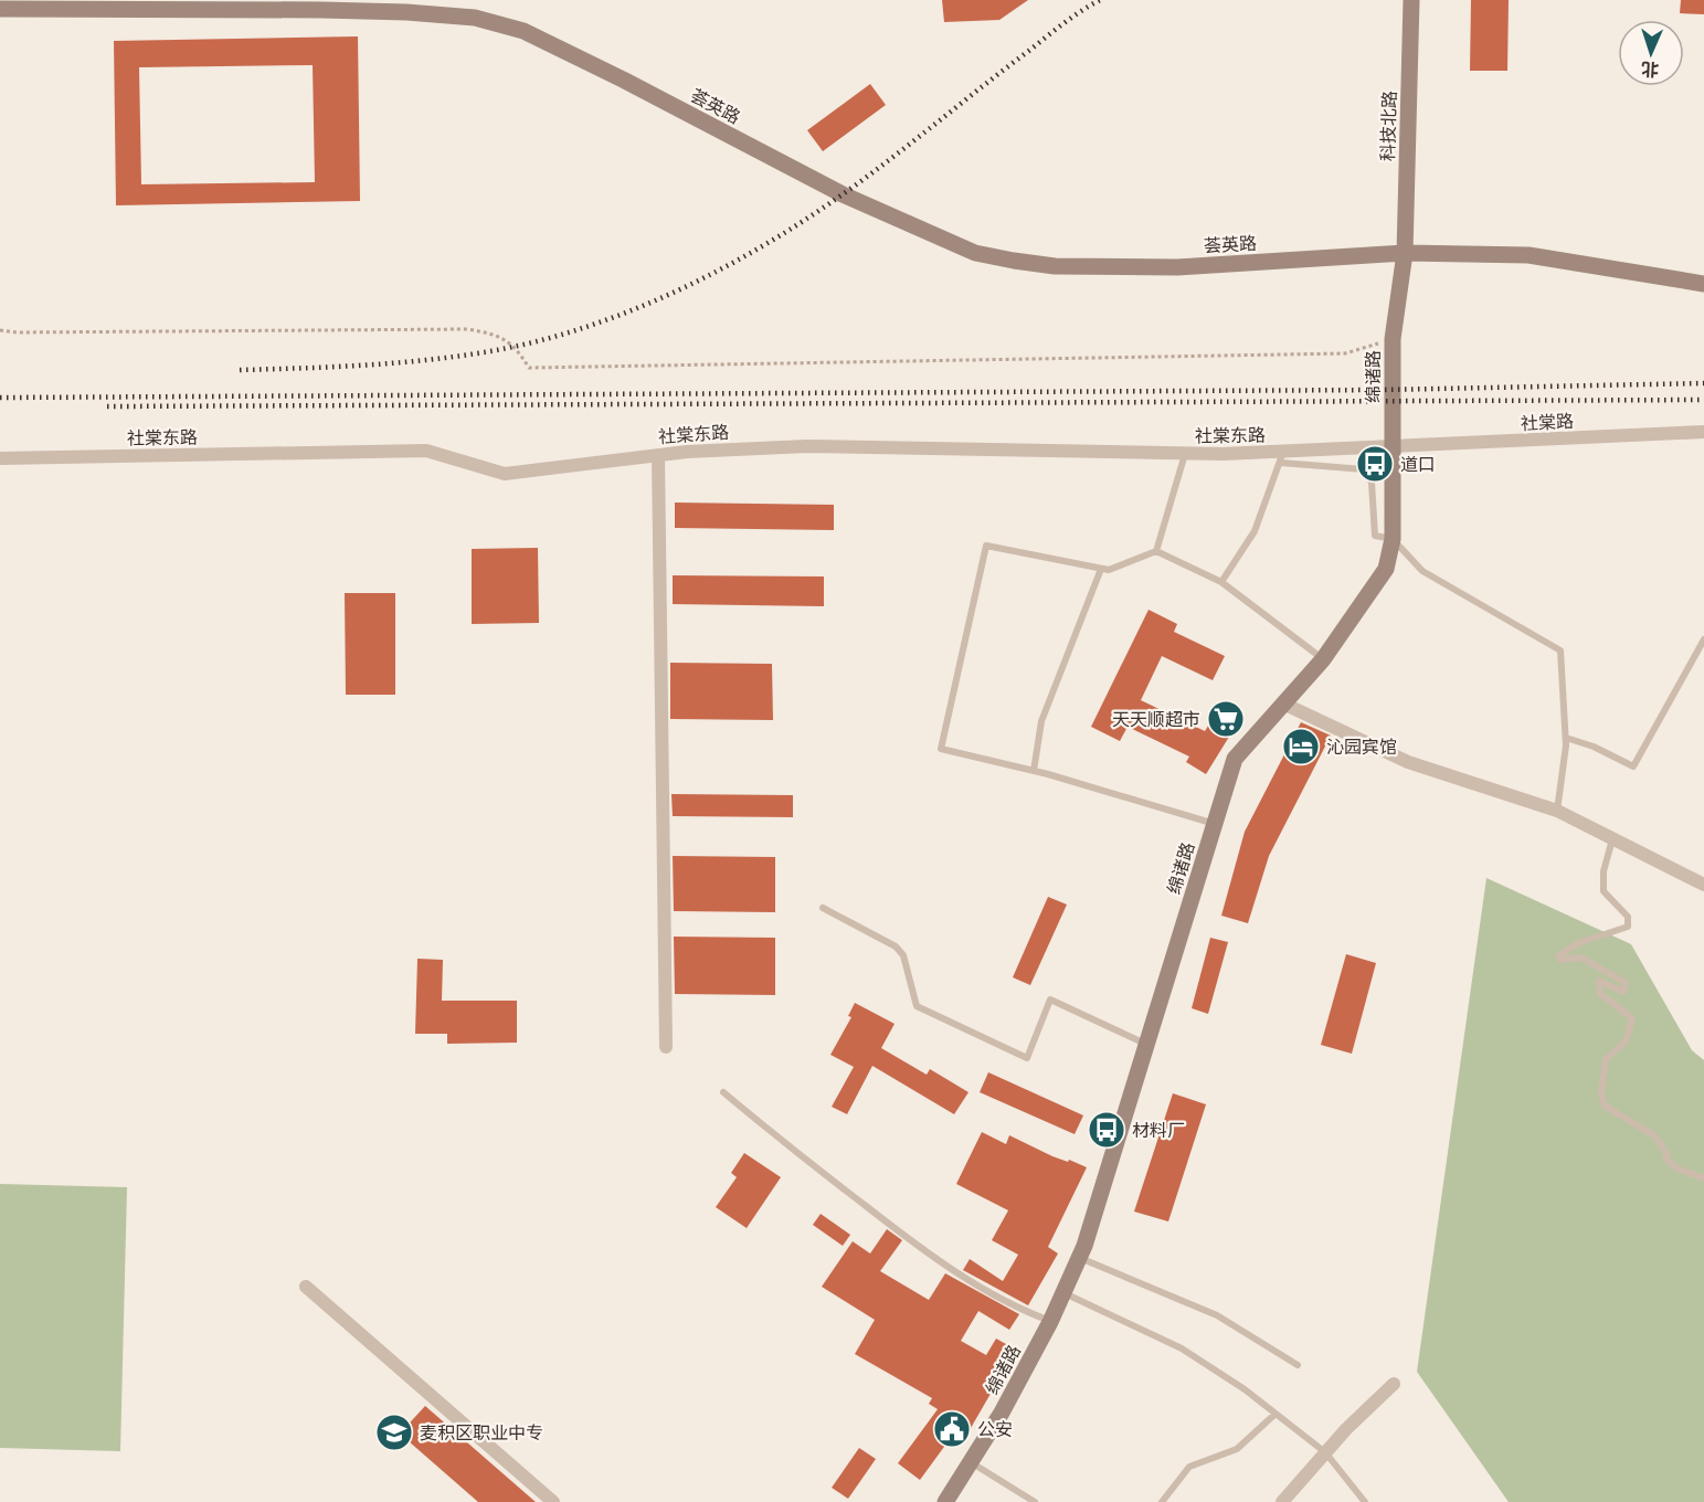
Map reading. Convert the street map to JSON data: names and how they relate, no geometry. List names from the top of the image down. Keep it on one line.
{"streets":{"street":["荟英路","科技北路","绵诸路","社棠路","社棠东路"]},"crossings":[["荟英路","科技北路"],["荟英路","绵诸路"],["科技北路","绵诸路"],["绵诸路","社棠路"],["绵诸路","社棠东路"],["社棠路","社棠东路"]],"places":{"bus stop":["道口","材料厂"],"supermarket":["天天顺超市"],"hotel":["沁园宾馆"],"public building":["公安"],"school or university":["麦积区职业中专"]},"north":"bottom"}
